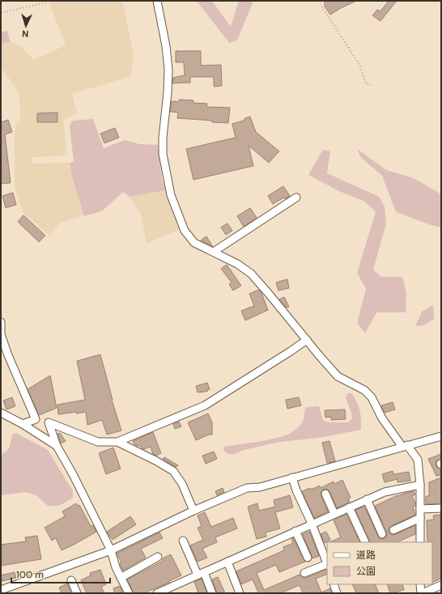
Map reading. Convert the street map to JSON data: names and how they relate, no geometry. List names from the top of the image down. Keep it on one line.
{"legend":["道路","公園"],"scale_bar":"100 m","north":"bottom"}
